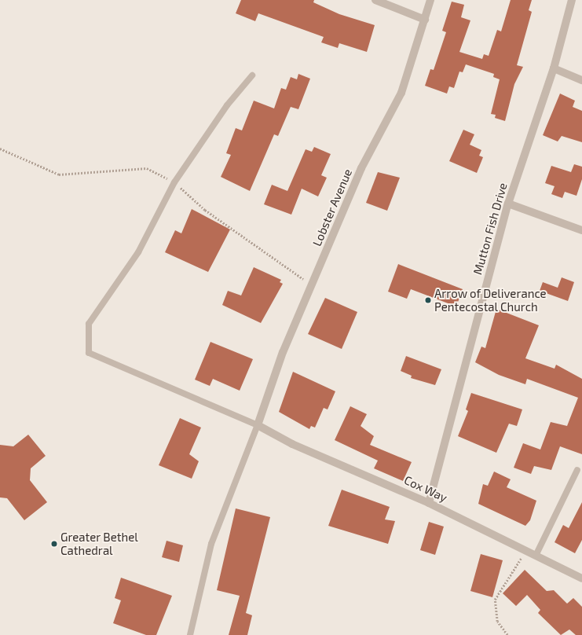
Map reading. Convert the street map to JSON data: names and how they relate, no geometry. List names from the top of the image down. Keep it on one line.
{"streets":{"street":["Lobster Avenue","Mutton Fish Drive","Cox Way"]},"crossings":[["Lobster Avenue","Cox Way"],["Mutton Fish Drive","Cox Way"]],"places":["Arrow of Deliverance Pentecostal Church","Greater Bethel Cathedral"]}
